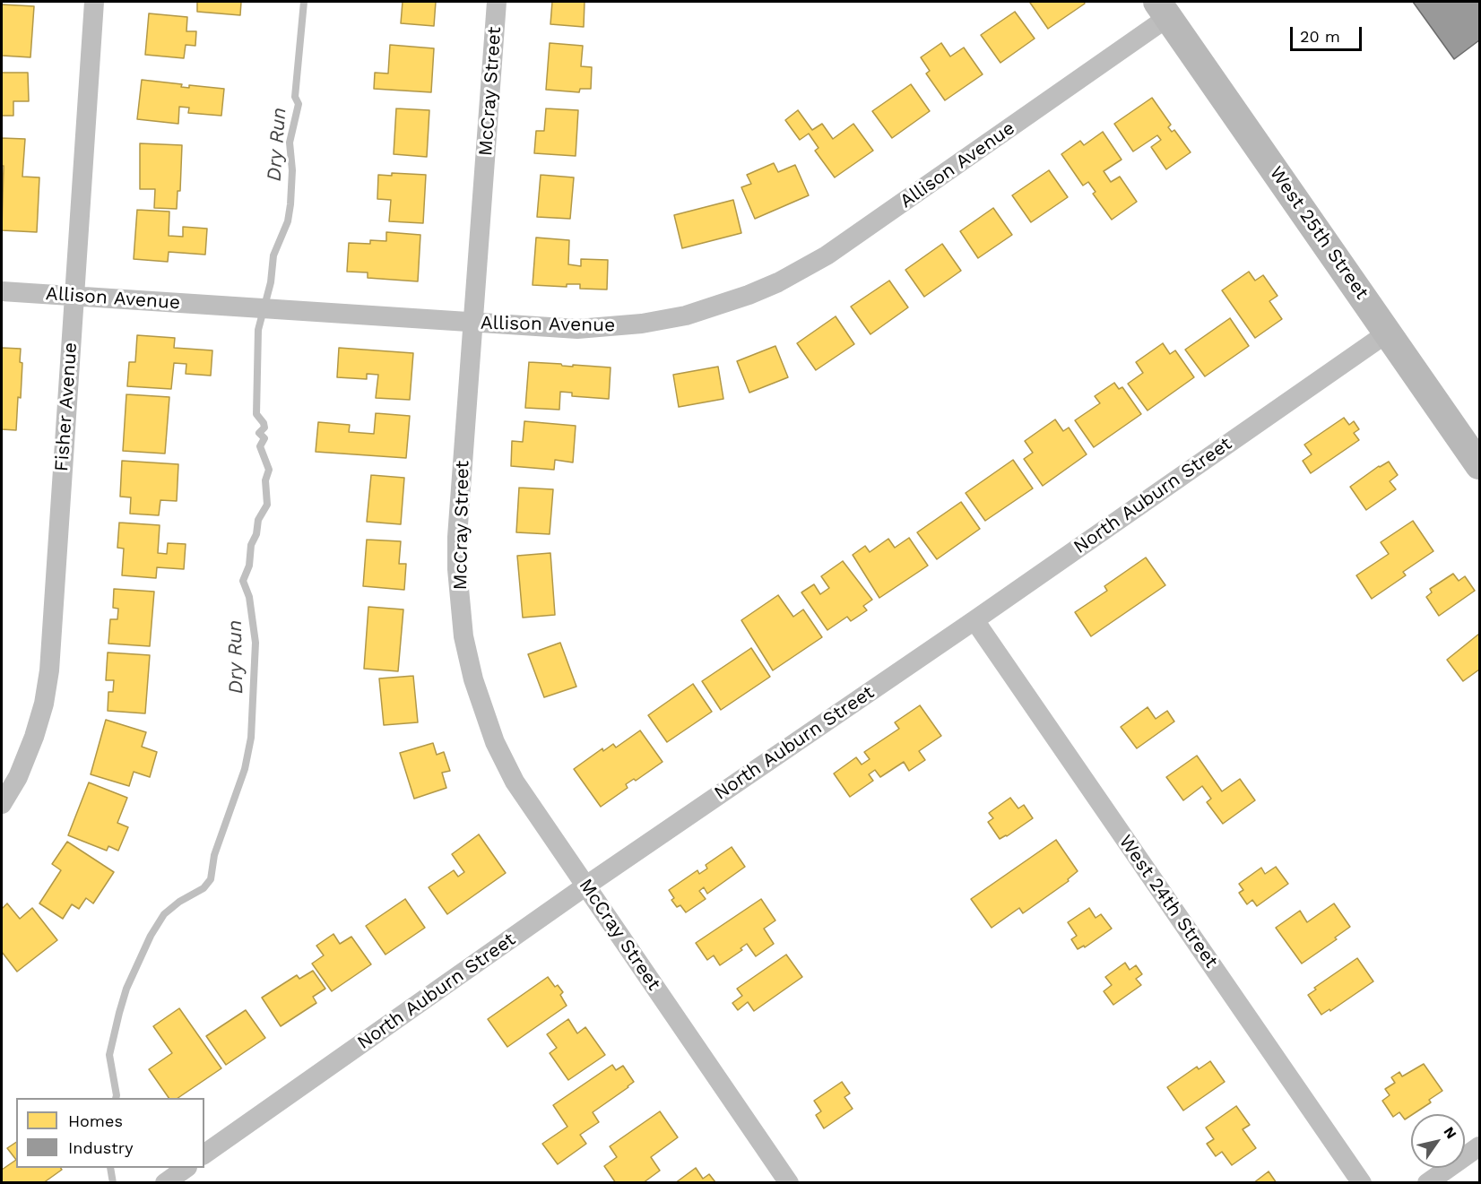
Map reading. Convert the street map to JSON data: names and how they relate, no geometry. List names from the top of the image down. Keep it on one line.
{"streets":{"main road":["West 25th Street"],"street":["McCray Street","Allison Avenue","Fisher Avenue","North Auburn Street","West 24th Street"]},"crossings":[["McCray Street","Allison Avenue"],["McCray Street","North Auburn Street"],["Allison Avenue","West 25th Street"],["Allison Avenue","Fisher Avenue"],["West 25th Street","North Auburn Street"],["North Auburn Street","West 24th Street"]],"water":["Dry Run"],"legend":["Homes","Industry"],"scale_bar":"20 m","north":"top right"}
